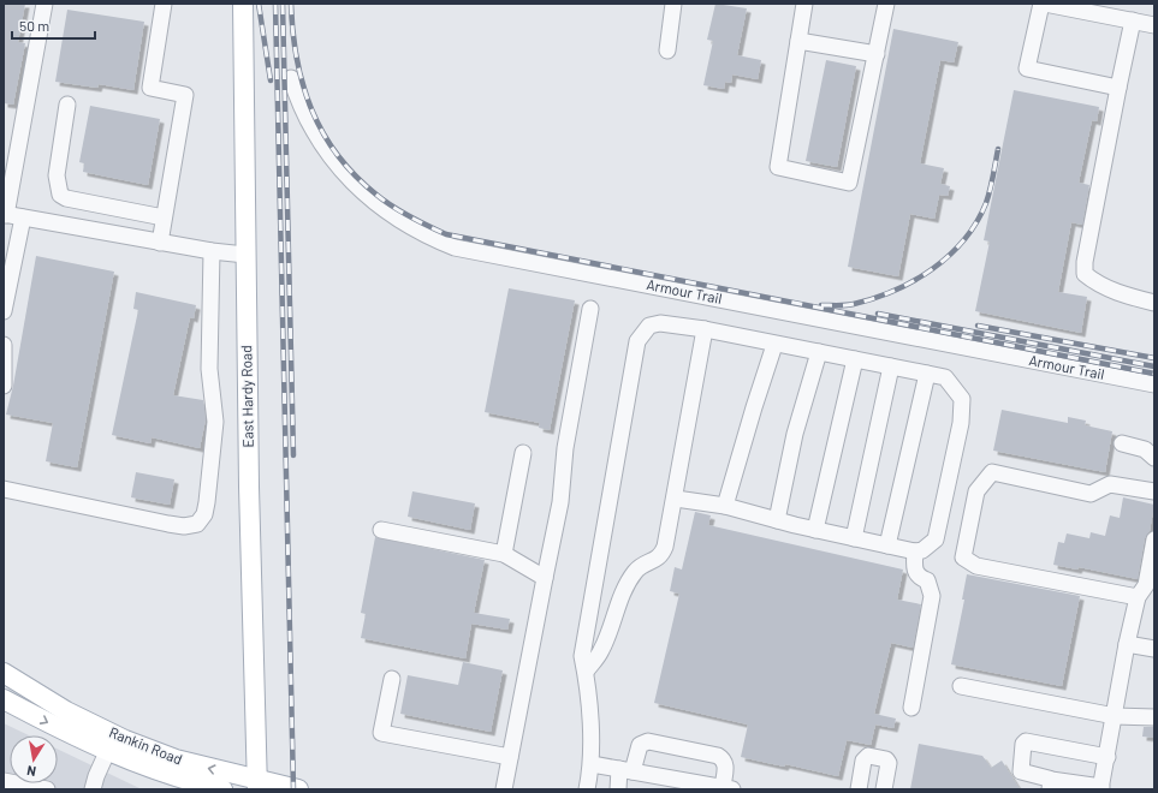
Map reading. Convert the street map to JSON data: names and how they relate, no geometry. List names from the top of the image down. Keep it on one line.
{"streets":{"main road":["East Hardy Road","Rankin Road"],"street":["Armour Trail"]},"crossings":[["East Hardy Road","Rankin Road"]],"scale_bar":"50 m","north":"bottom"}
